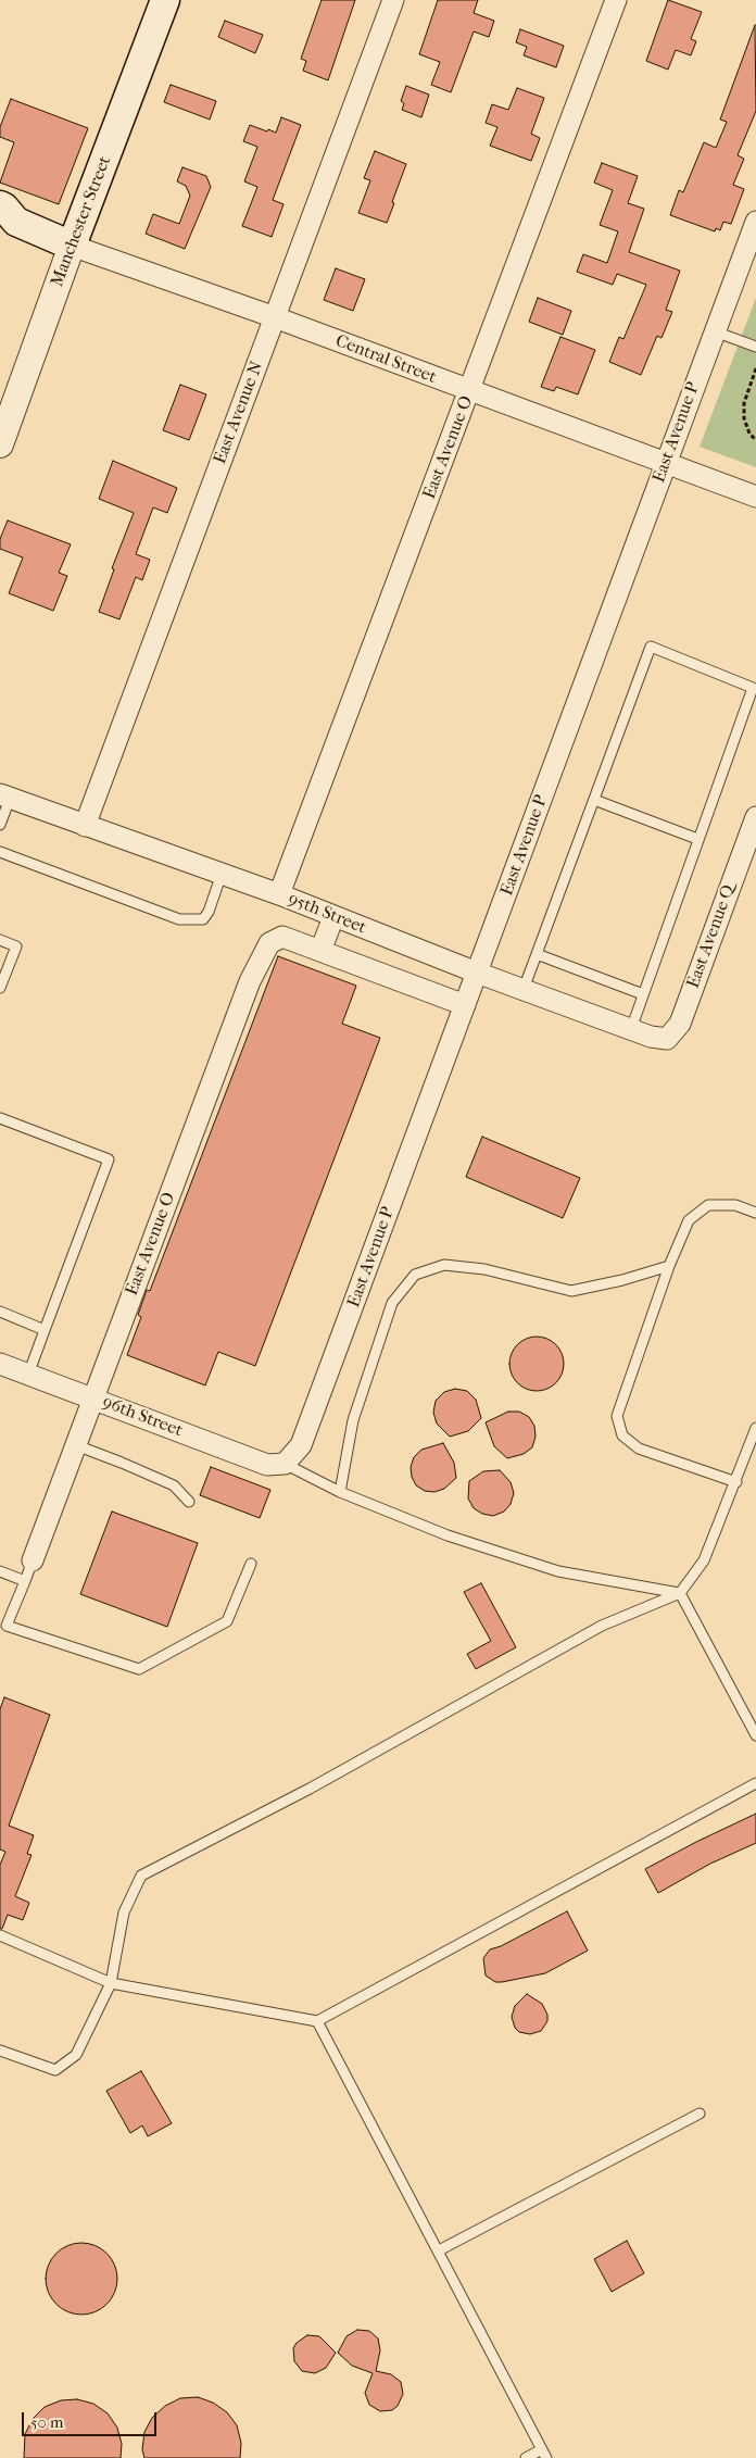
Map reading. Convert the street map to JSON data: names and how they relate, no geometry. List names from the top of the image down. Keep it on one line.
{"streets":{"main road":["Manchester Street","Central Street"],"street":["East Avenue N","East Avenue P","East Avenue O","95th Street","East Avenue Q","96th Street"]},"crossings":[["Manchester Street","Central Street"],["Central Street","East Avenue N"],["Central Street","East Avenue P"],["Central Street","East Avenue O"],["East Avenue N","95th Street"],["East Avenue P","95th Street"],["East Avenue P","96th Street"],["East Avenue O","95th Street"],["East Avenue O","96th Street"],["95th Street","East Avenue Q"]],"scale_bar":"50 m"}
